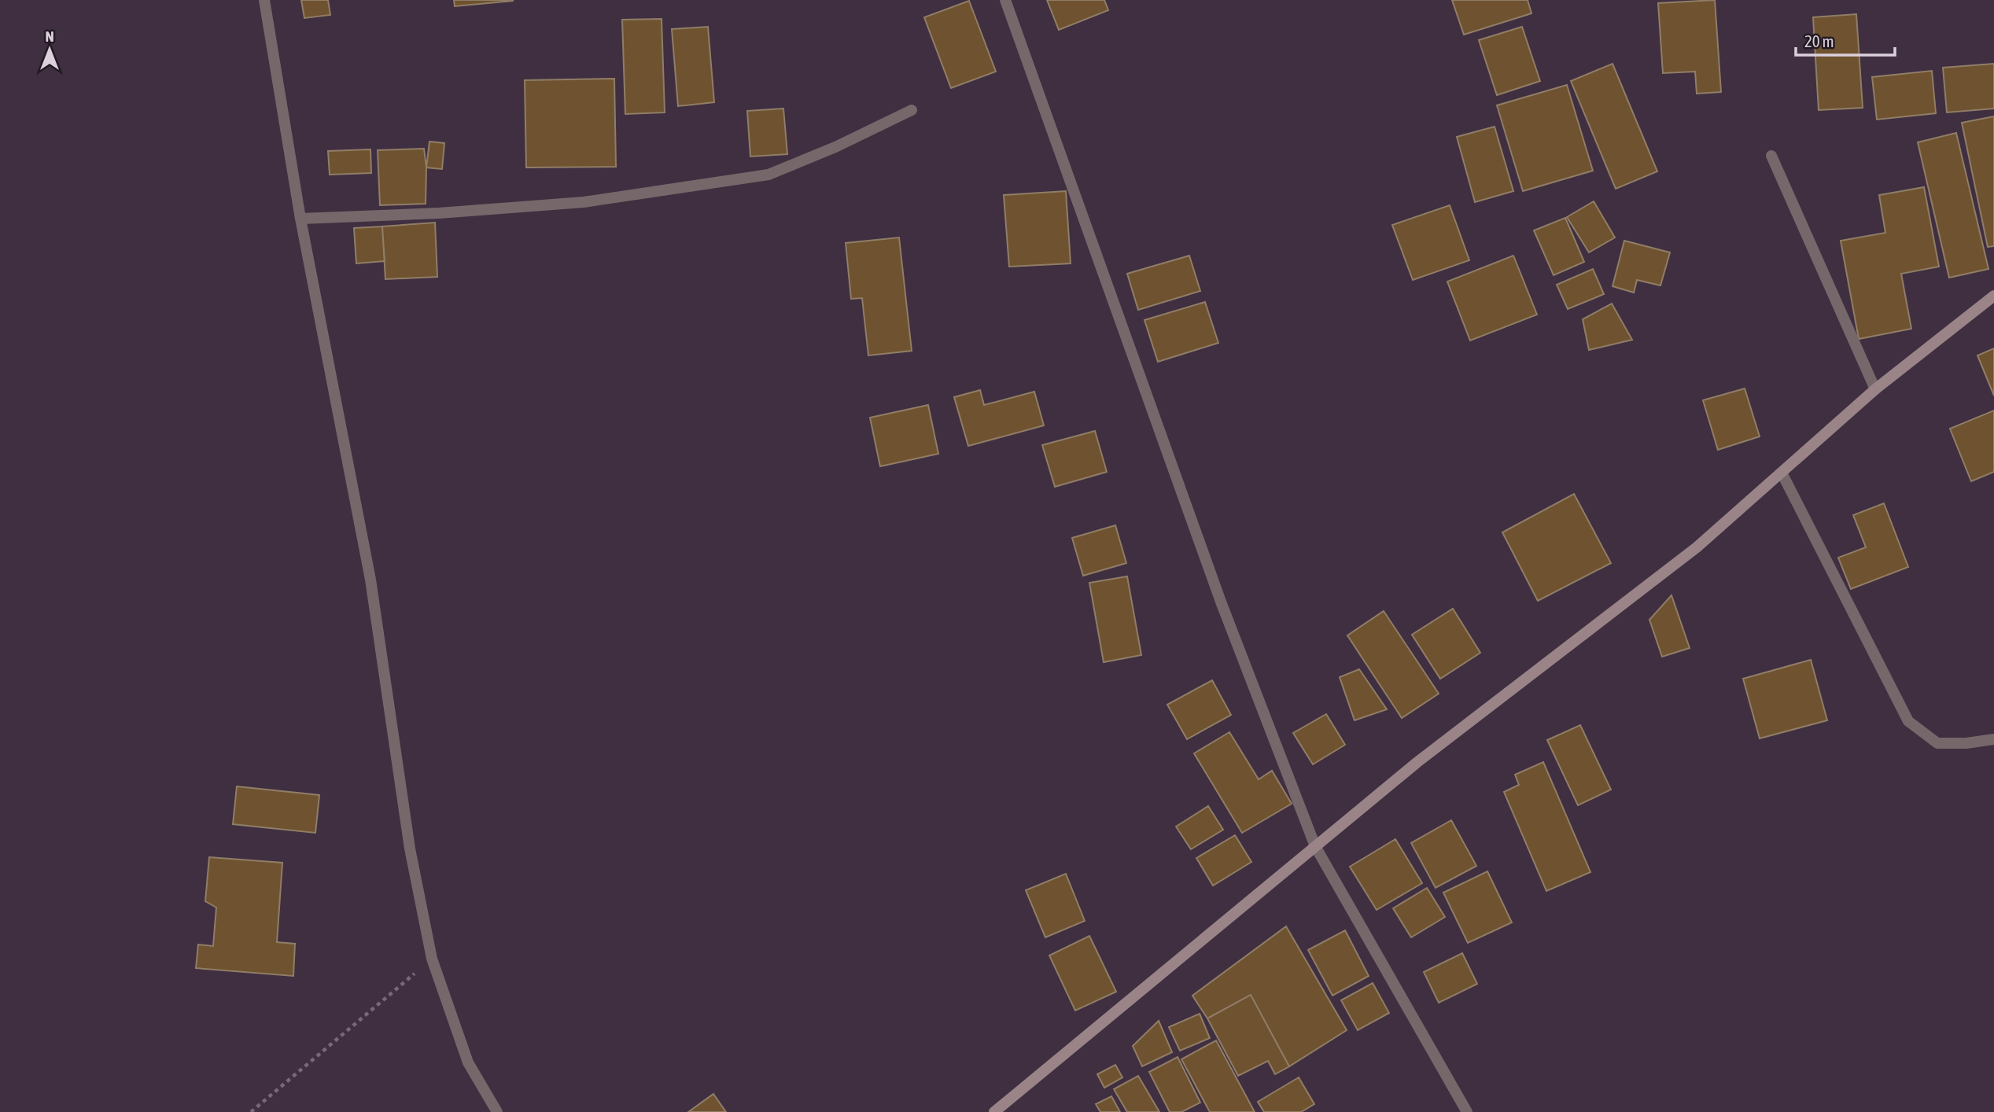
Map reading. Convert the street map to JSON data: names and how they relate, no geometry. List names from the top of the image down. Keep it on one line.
{"scale_bar":"20 m","north":"top"}
